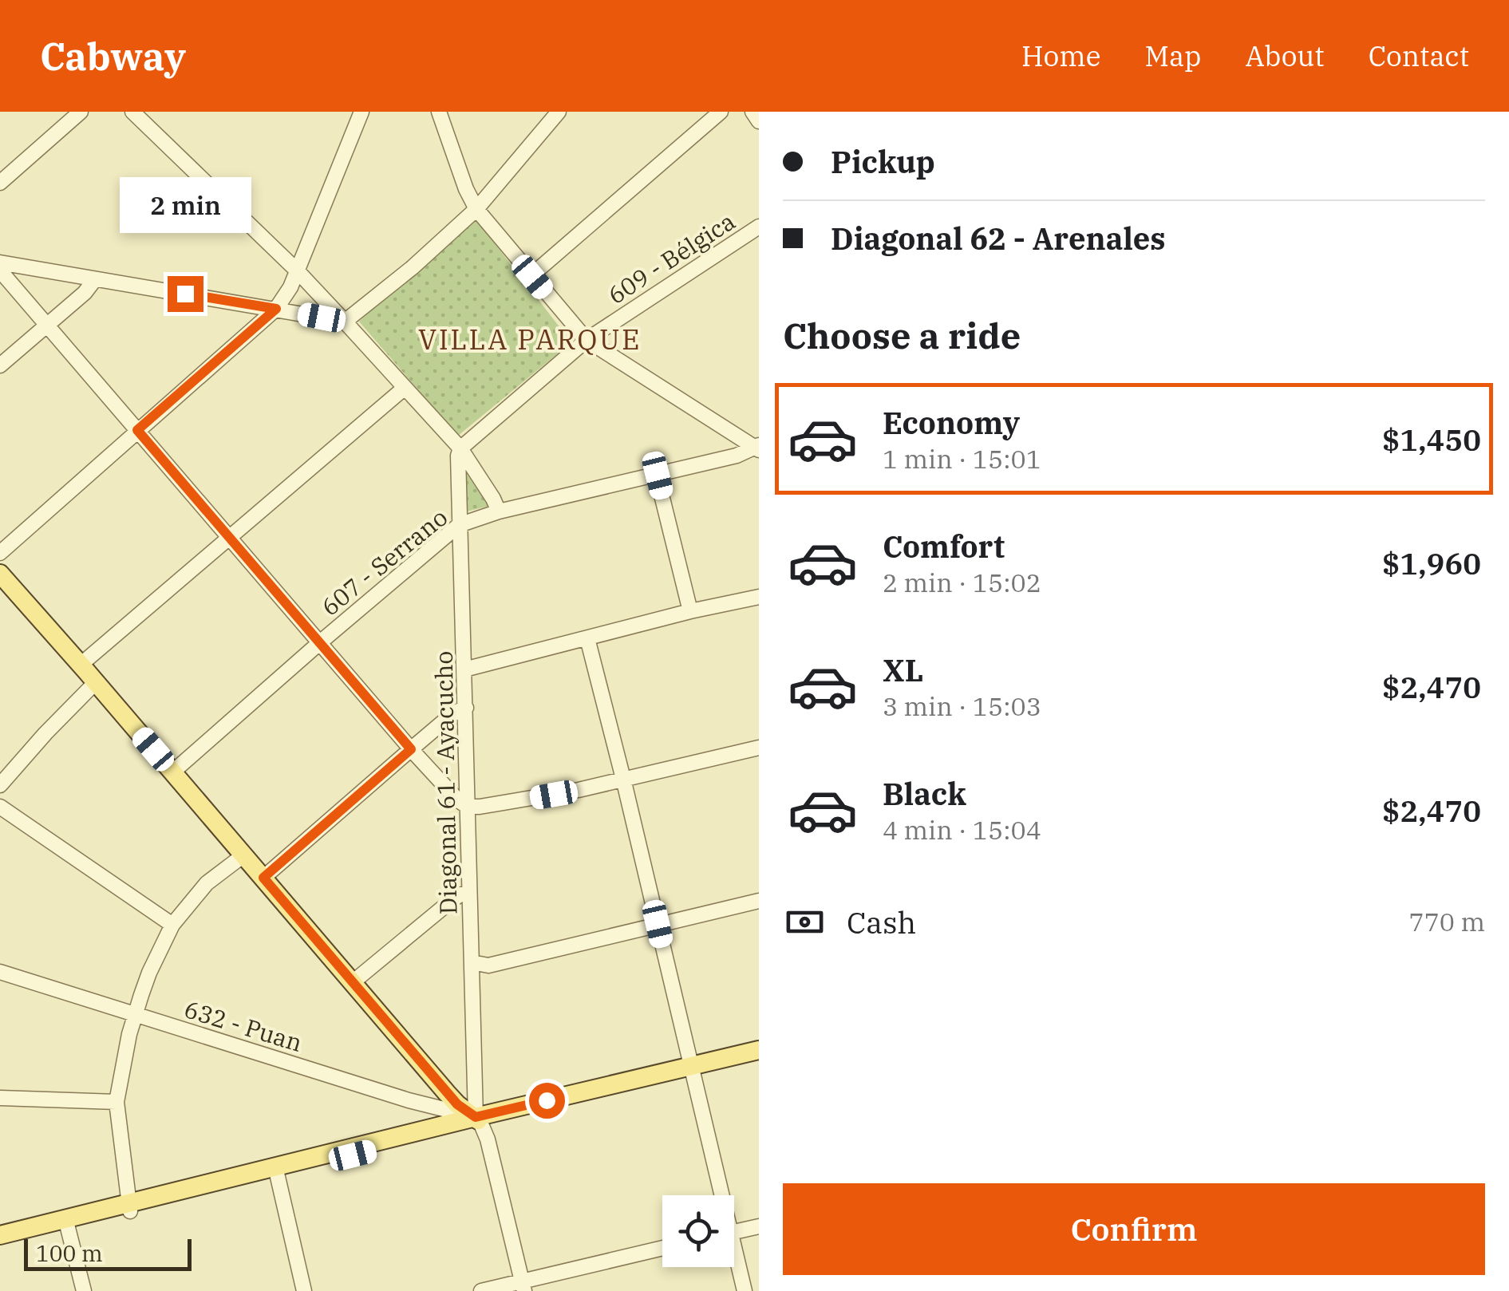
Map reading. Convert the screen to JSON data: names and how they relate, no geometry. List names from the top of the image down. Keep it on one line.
{"streets":{"street":["609 - Bélgica","607 - Serrano","Diagonal 61 - Ayacucho","632 - Puan"]},"crossings":[["609 - Bélgica","Diagonal 61 - Ayacucho"],["607 - Serrano","Diagonal 61 - Ayacucho"],["Diagonal 61 - Ayacucho","632 - Puan"]],"districts":["VILLA PARQUE"],"scale_bar":"100 m","page":{"header":"Cabway","nav":["Home","Map","About","Contact"],"banner":["Pickup","Diagonal 62 - Arenales"],"bubble":"2 min","heading":"Choose a ride","list":[{"name":"Economy","note":"1 min · 15:01","value":"$1,450"},{"name":"Comfort","note":"2 min · 15:02","value":"$1,960"},{"name":"XL","note":"3 min · 15:03","value":"$2,470"},{"name":"Black","note":"4 min · 15:04","value":"$2,470"}],"pay":["Cash","770 m"],"buttons":"Confirm","scale":"100 m"}}
